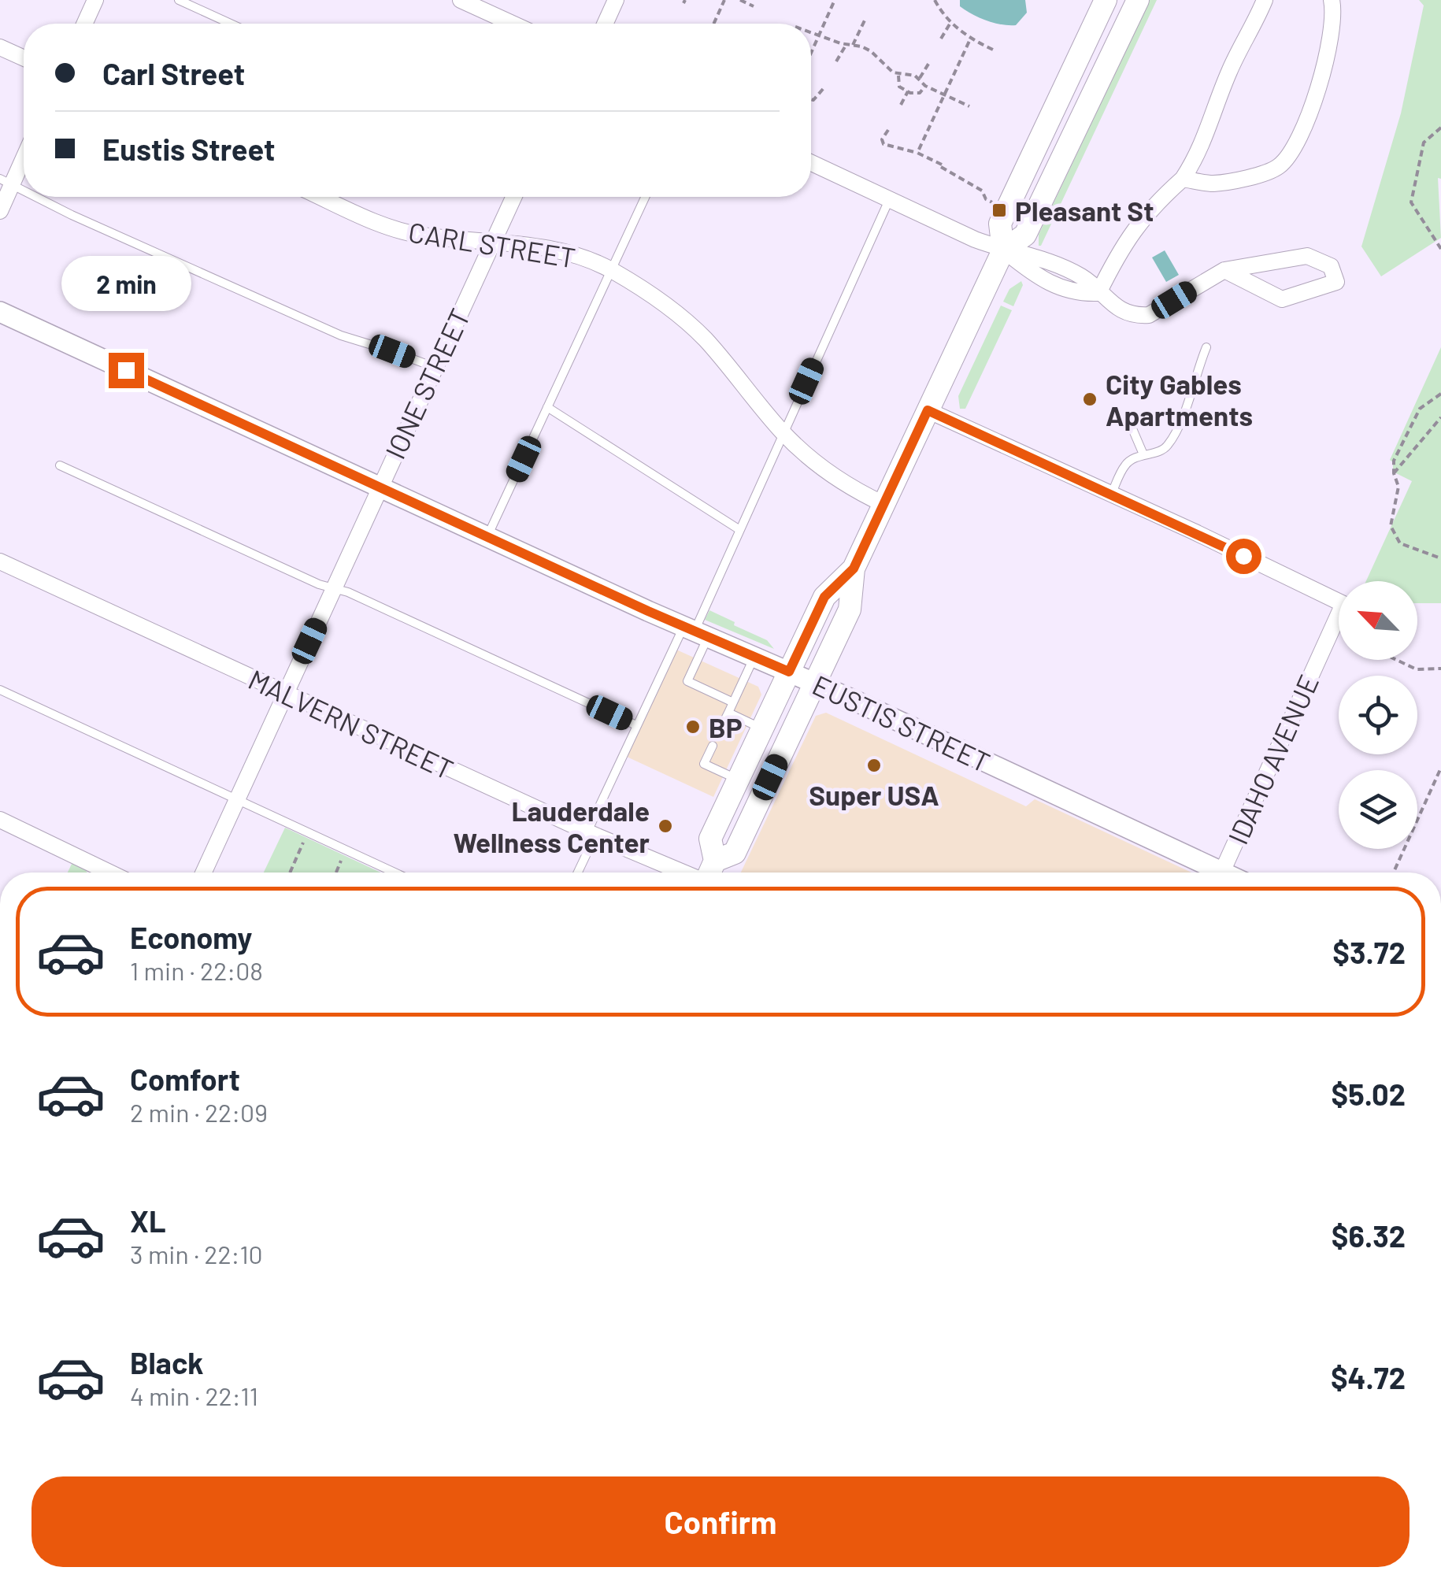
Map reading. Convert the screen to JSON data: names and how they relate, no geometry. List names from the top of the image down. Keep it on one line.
{"streets":{"street":["CARL STREET","IONE STREET","EUSTIS STREET","MALVERN STREET","IDAHO AVENUE"]},"crossings":[["CARL STREET","IONE STREET"],["IONE STREET","EUSTIS STREET"],["IONE STREET","MALVERN STREET"]],"places":{"transit":["Pleasant St"],"other":["City Gables Apartments","BP","Super USA","Lauderdale Wellness Center"]},"north":"top left","page":{"banner":["Carl Street","Eustis Street"],"bubble":"2 min","list":[{"name":"Economy","note":"1 min · 22:08","value":"$3.72"},{"name":"Comfort","note":"2 min · 22:09","value":"$5.02"},{"name":"XL","note":"3 min · 22:10","value":"$6.32"},{"name":"Black","note":"4 min · 22:11","value":"$4.72"}],"buttons":"Confirm"}}
